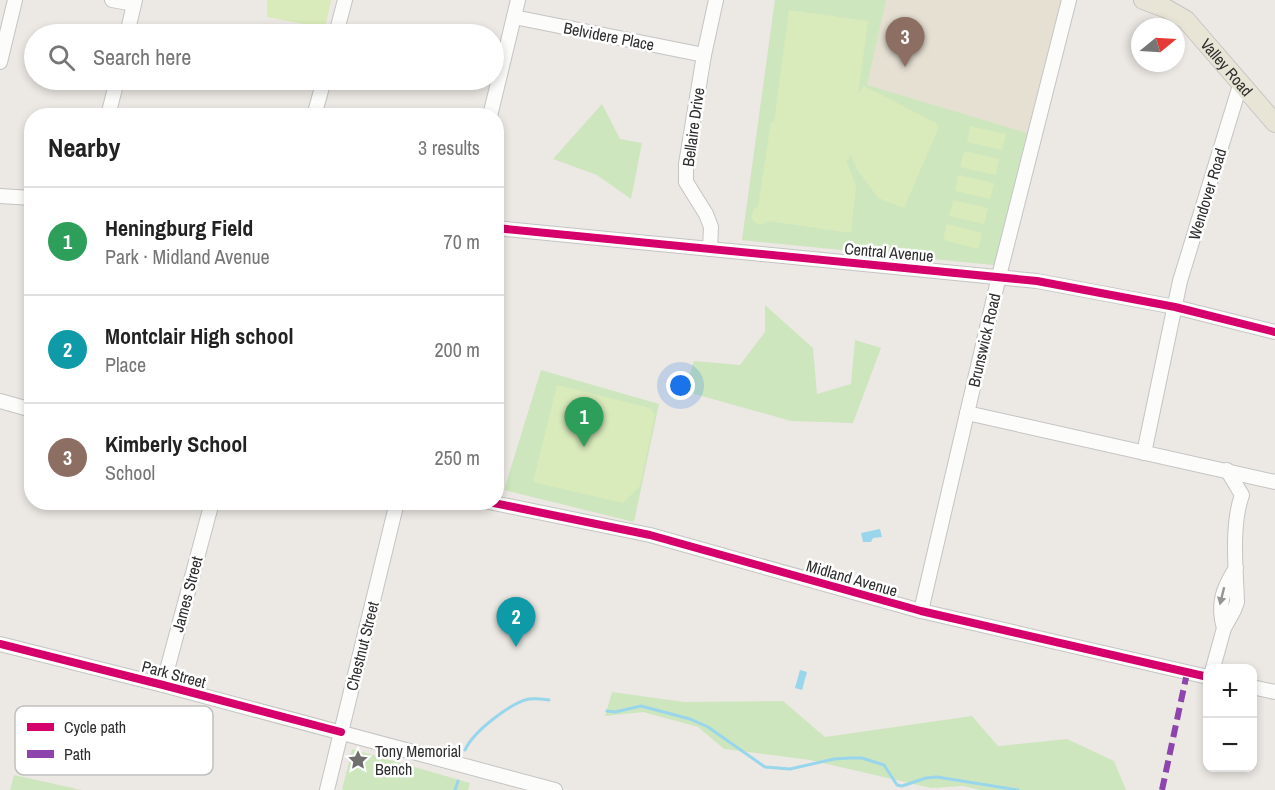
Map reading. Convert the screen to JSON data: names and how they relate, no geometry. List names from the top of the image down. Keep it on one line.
{"streets":{"main road":["Valley Road"],"street":["Belvidere Place","Bellaire Drive","Wendover Road","Central Avenue","Brunswick Road","Midland Avenue","James Street","Chestnut Street","Park Street"]},"crossings":[["Belvidere Place","Bellaire Drive"],["Valley Road","Wendover Road"],["Bellaire Drive","Central Avenue"],["Wendover Road","Central Avenue"],["Central Avenue","Brunswick Road"],["Brunswick Road","Midland Avenue"],["James Street","Park Street"],["Chestnut Street","Park Street"]],"places":{"place":["Tony Memorial Bench"]},"legend":["Cycle path","Path"],"north":"right","page":{"pins":["3","1","2"],"search":"Search here","heading":["Nearby","3 results"],"list":[{"mark":"1","name":"Heningburg Field","note":"Park · Midland Avenue","value":"70 m"},{"mark":"2","name":"Montclair High school","note":"Place","value":"200 m"},{"mark":"3","name":"Kimberly School","note":"School","value":"250 m"}],"map_buttons":["+","−"]}}
